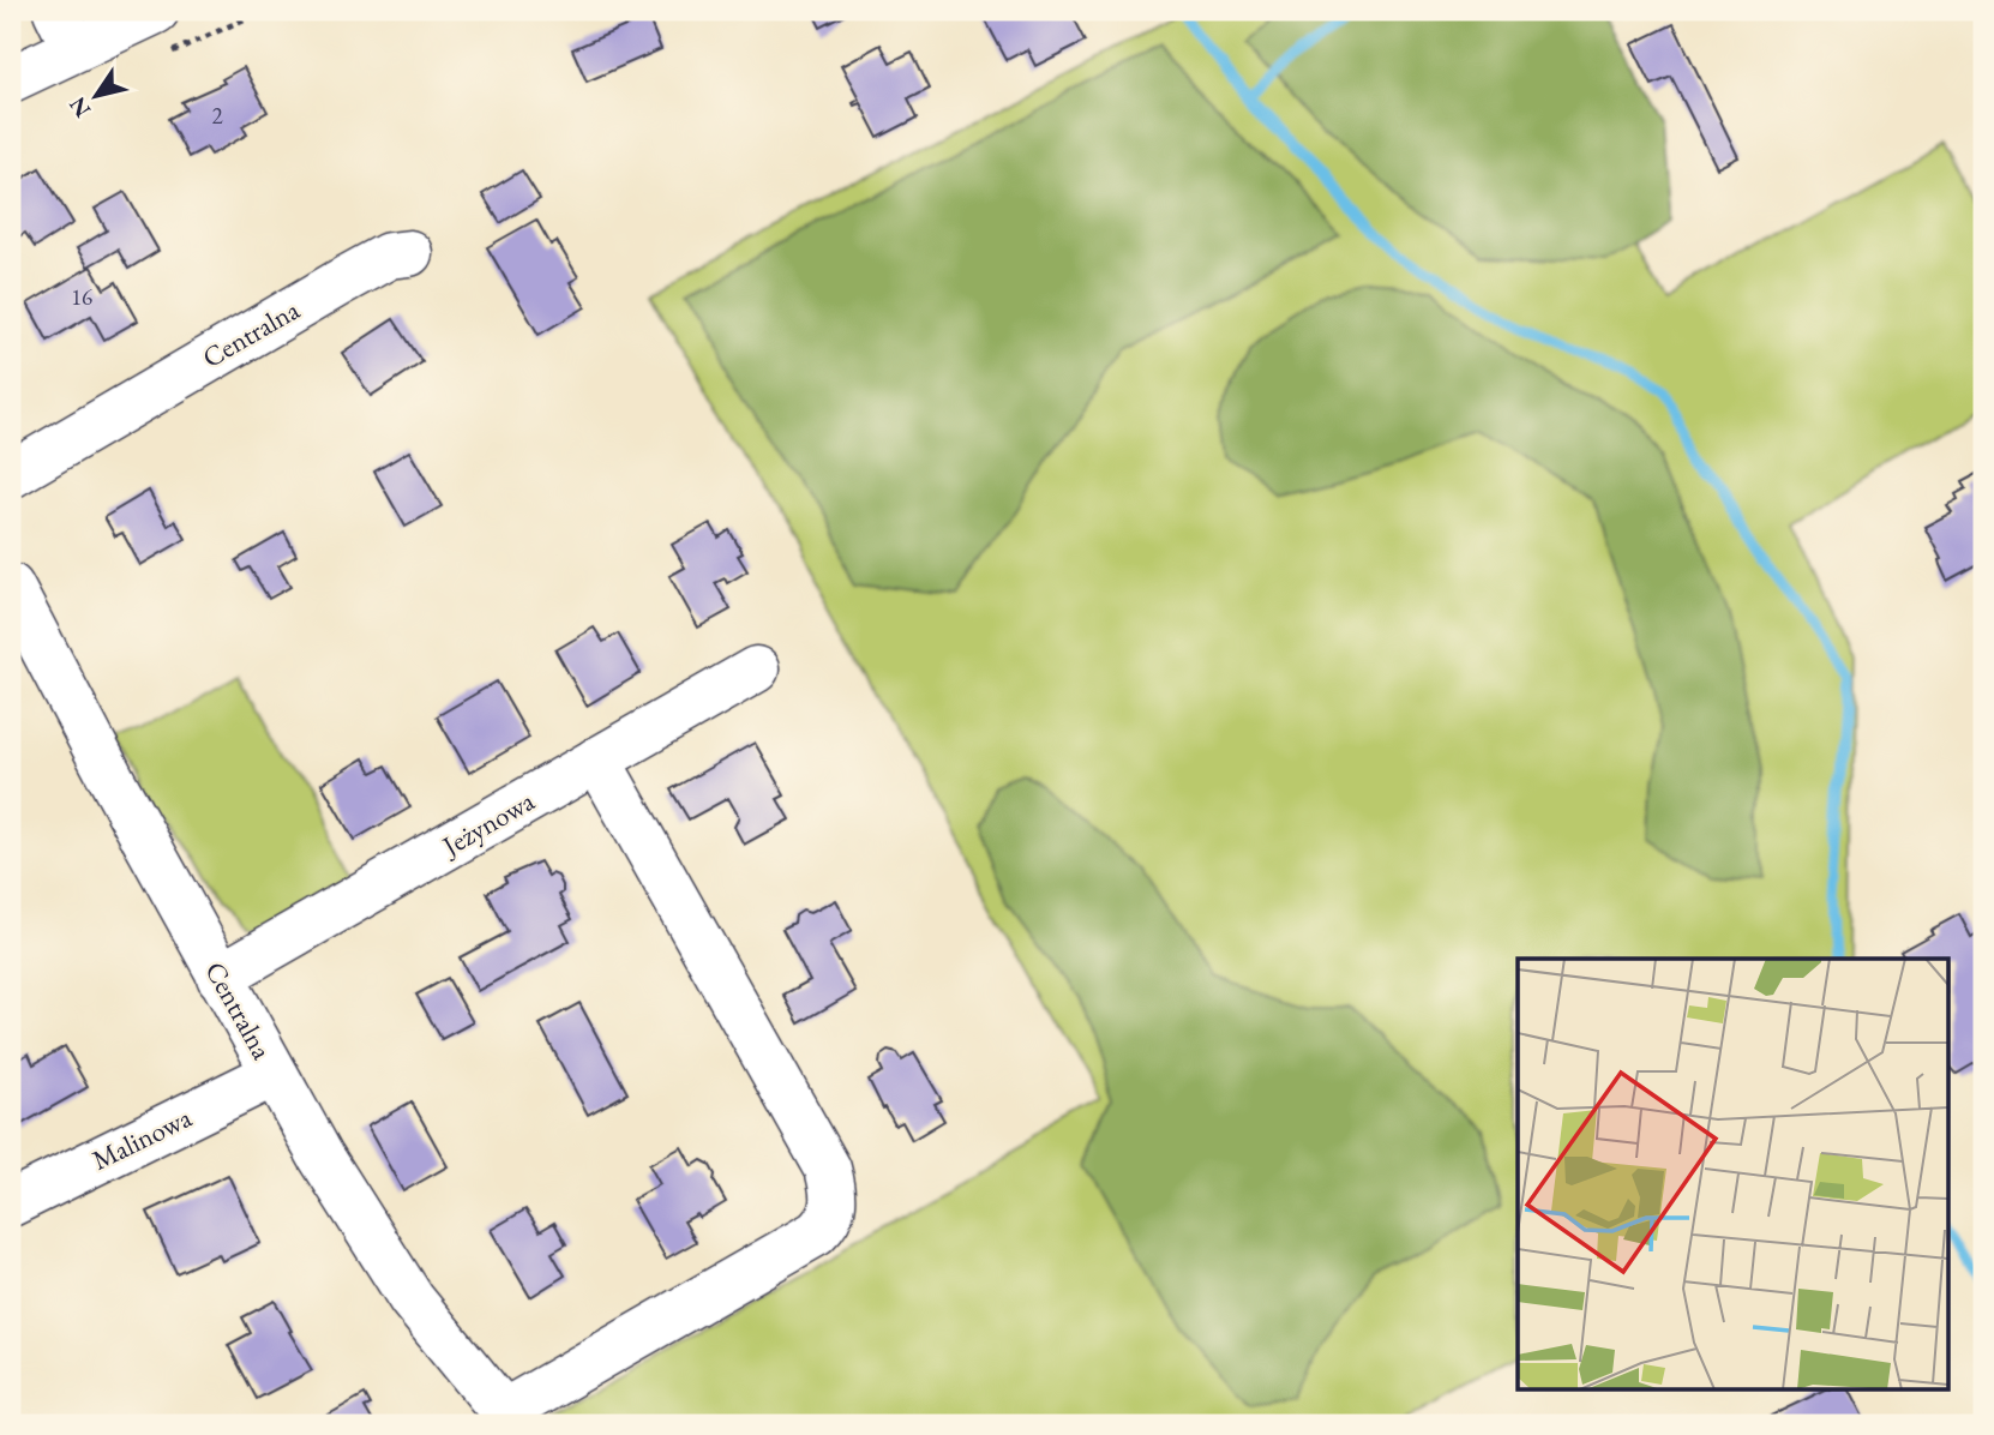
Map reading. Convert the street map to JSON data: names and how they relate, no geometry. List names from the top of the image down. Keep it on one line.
{"streets":{"street":["Centralna","Jeżynowa","Malinowa"]},"crossings":[["Centralna","Jeżynowa"],["Centralna","Malinowa"]],"house_numbers":["2","16"],"north":"bottom left"}
